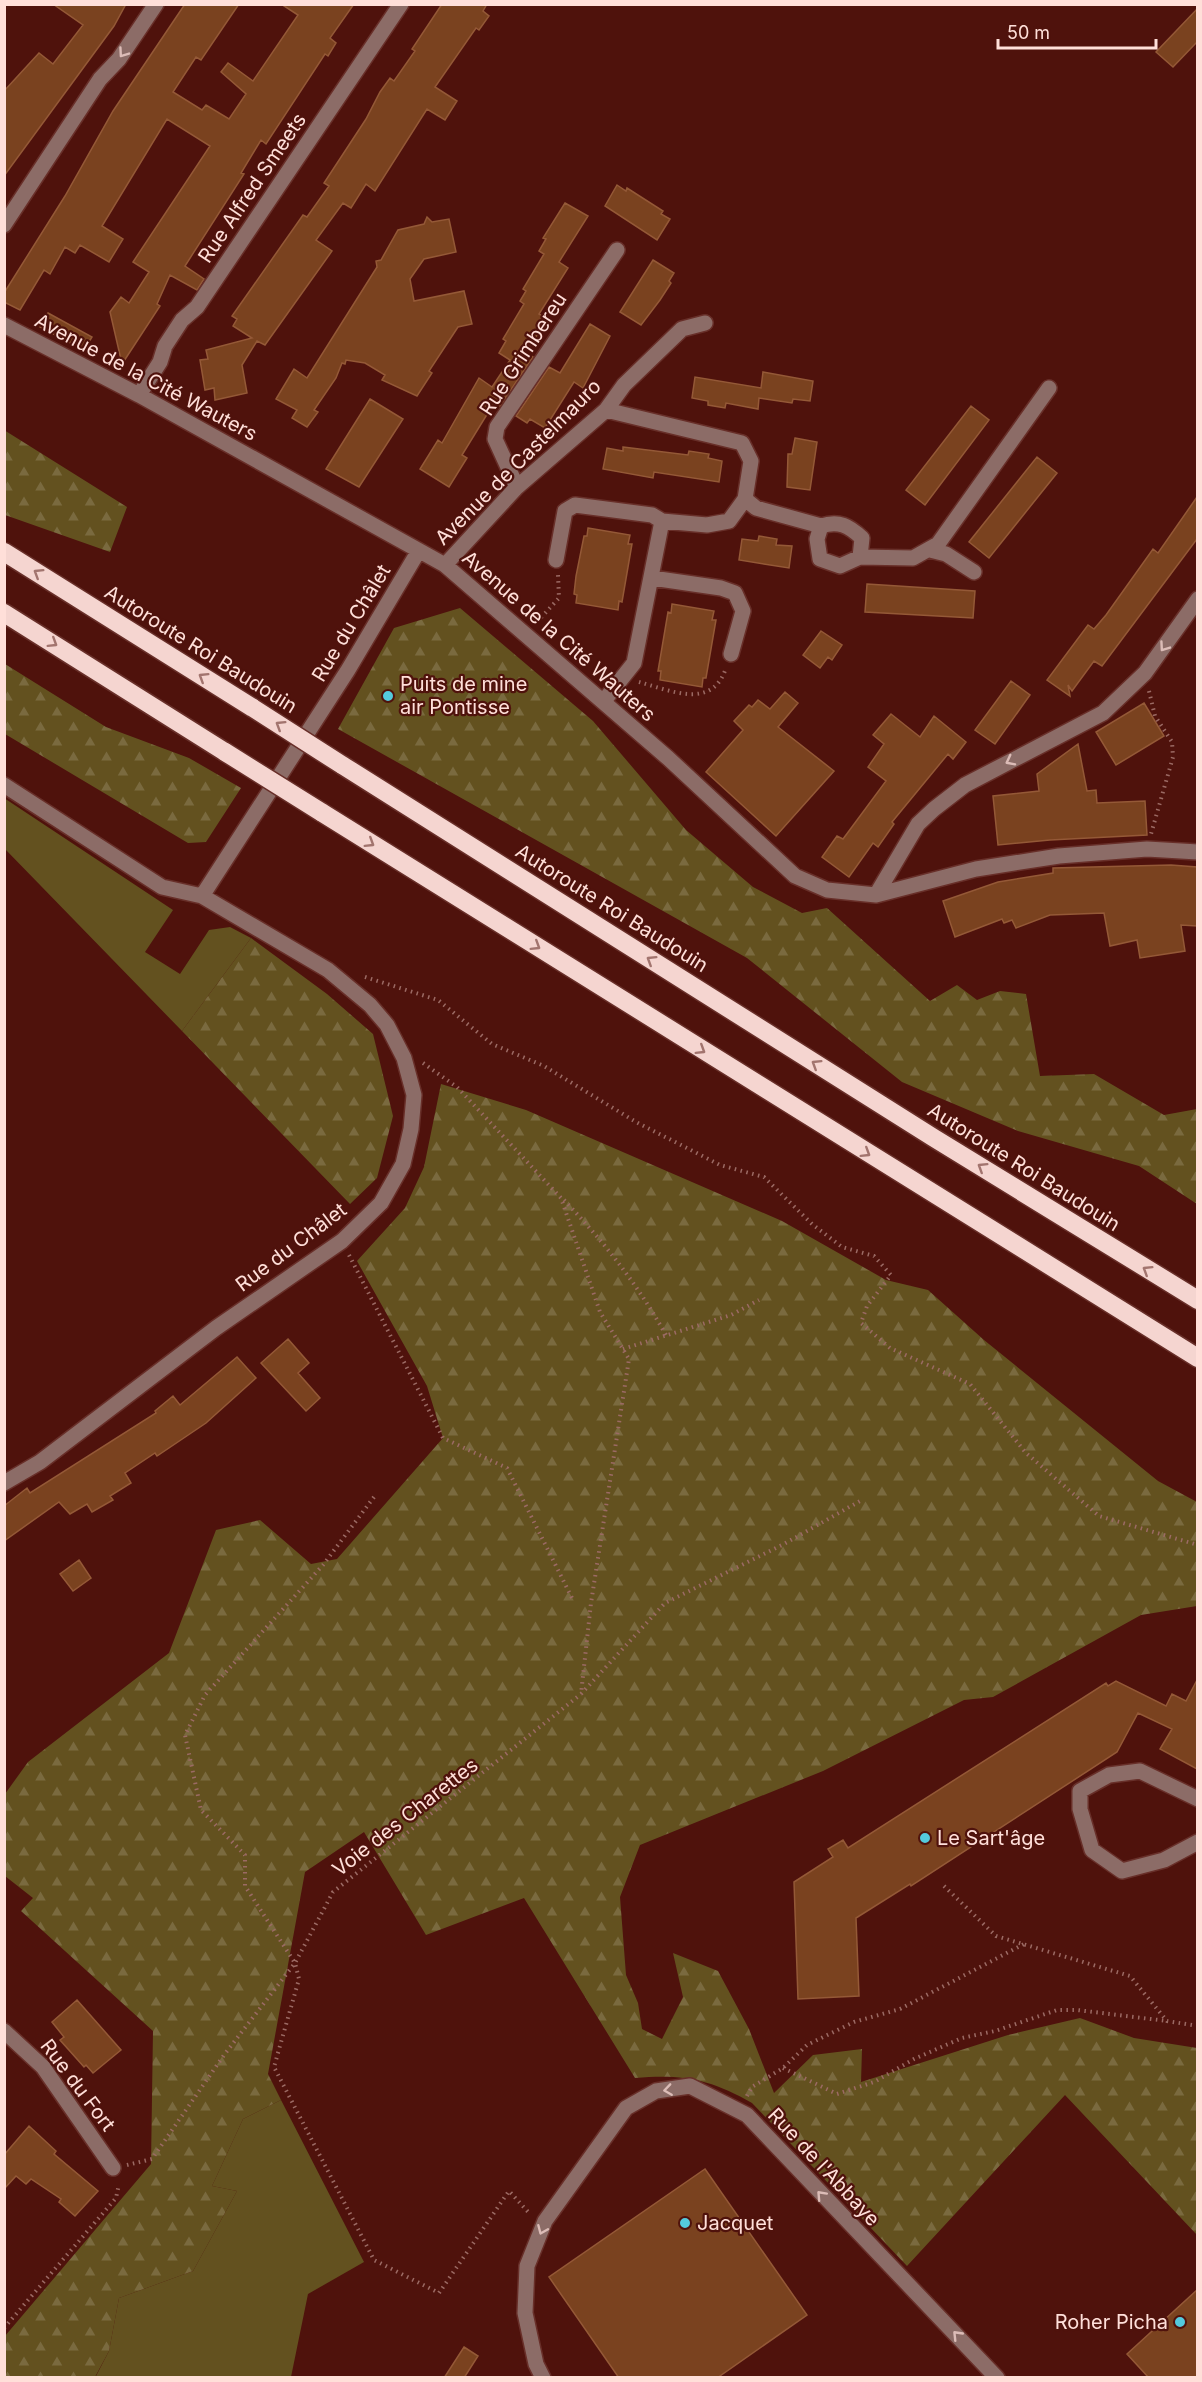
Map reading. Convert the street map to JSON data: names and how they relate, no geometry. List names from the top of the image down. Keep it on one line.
{"streets":{"highway":["Autoroute Roi Baudouin"],"street":["Rue Alfred Smeets","Rue Grimbereu","Avenue de la Cité Wauters","Avenue de Castelmauro","Rue du Châlet","Rue du Fort","Rue de l'Abbaye"],"path":["Voie des Charettes"]},"crossings":[["Rue Alfred Smeets","Avenue de la Cité Wauters"],["Rue Grimbereu","Avenue de Castelmauro"],["Avenue de la Cité Wauters","Avenue de Castelmauro"],["Avenue de la Cité Wauters","Rue du Châlet"],["Voie des Charettes","Rue du Fort"]],"places":["Puits de mine air Pontisse","Le Sart'âge","Jacquet","Roher Picha"],"scale_bar":"50 m"}
